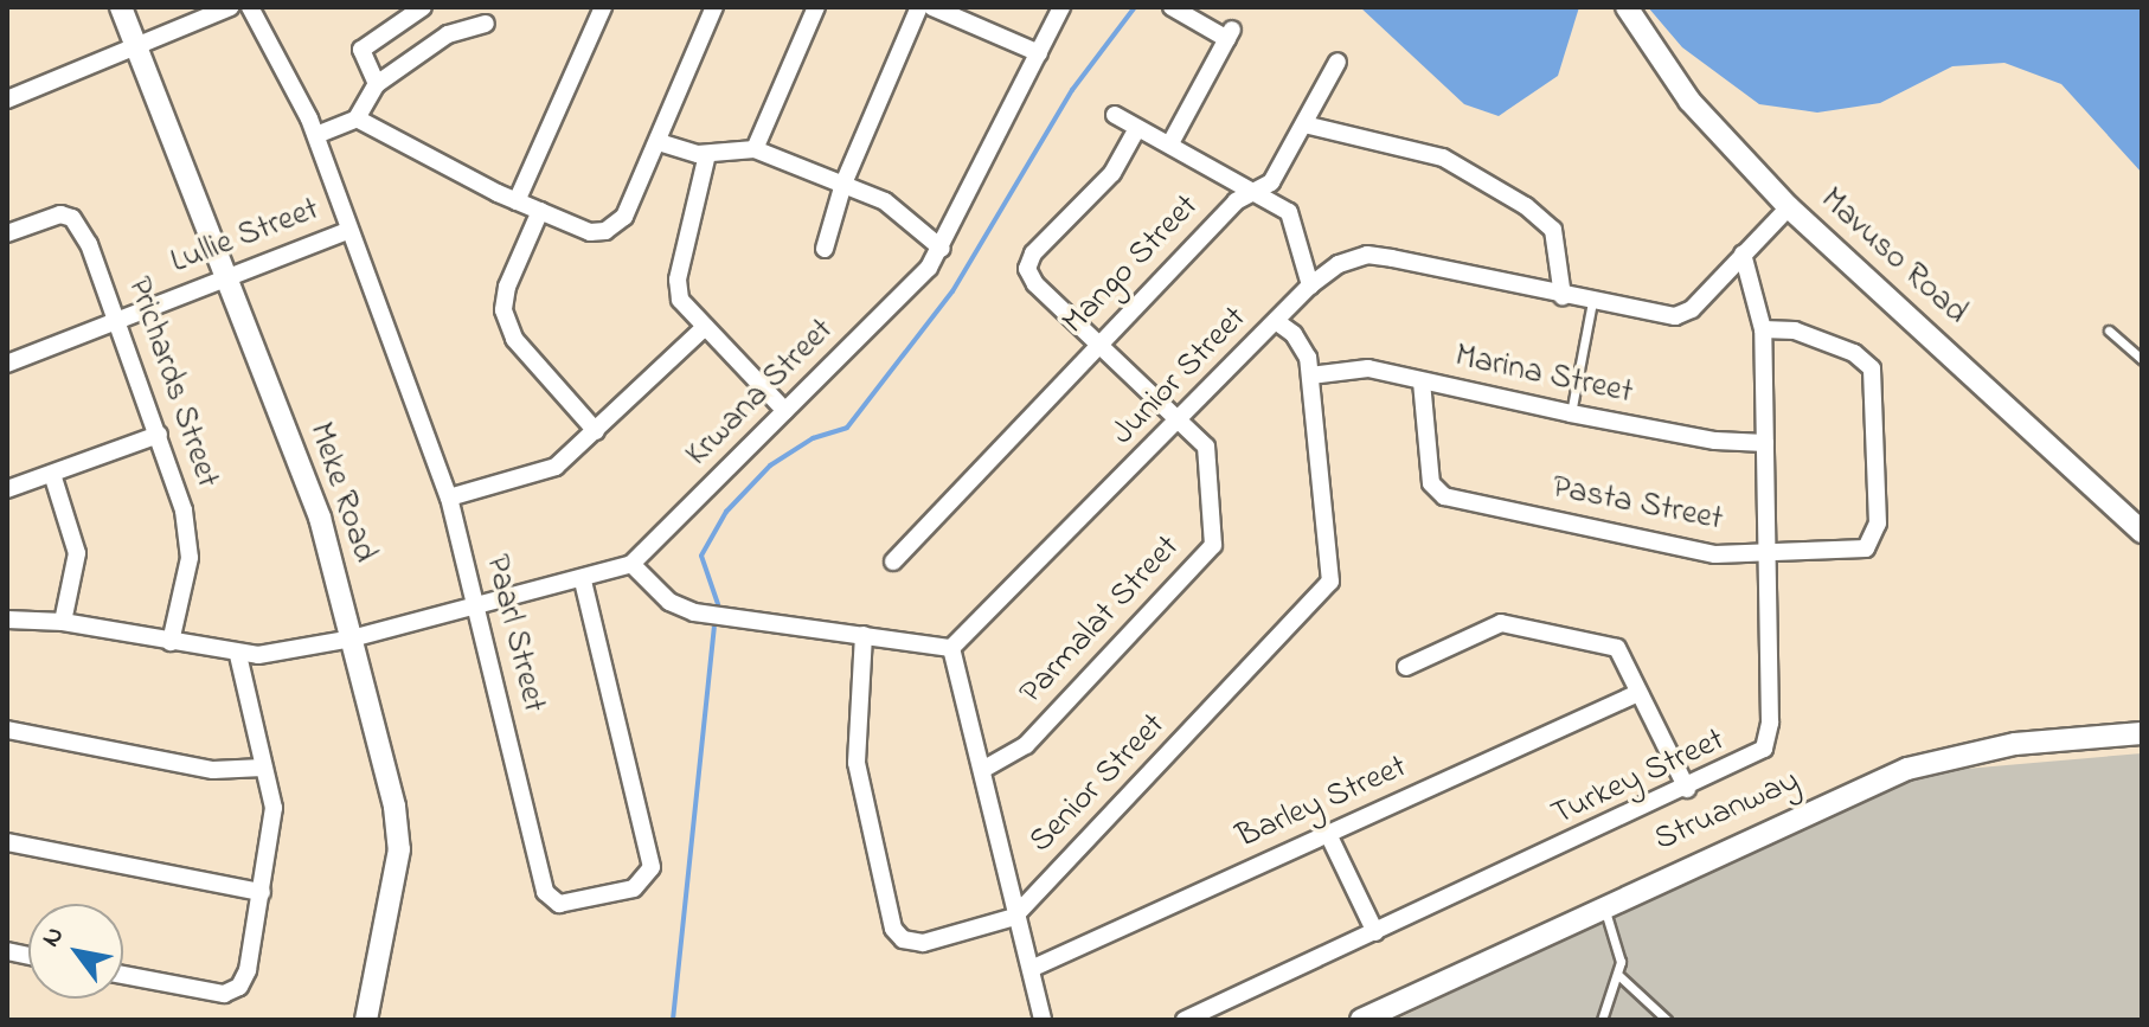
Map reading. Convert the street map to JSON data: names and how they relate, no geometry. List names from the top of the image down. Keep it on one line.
{"streets":{"street":["Lullie Street","Mavuso Road","Mango Street","Marina Street","Junior Street","Prichards Street","Krwana Street","Meke Road","Pasta Street","Parmalat Street","Paarl Street","Turkey Street","Senior Street","Barley Street","Struanway"]},"crossings":[["Lullie Street","Prichards Street"],["Lullie Street","Meke Road"],["Lullie Street","Paarl Street"],["Mavuso Road","Junior Street"],["Mango Street","Parmalat Street"],["Marina Street","Pasta Street"],["Marina Street","Turkey Street"],["Marina Street","Senior Street"],["Junior Street","Parmalat Street"],["Junior Street","Turkey Street"],["Junior Street","Senior Street"],["Prichards Street","Krwana Street"],["Krwana Street","Meke Road"],["Krwana Street","Paarl Street"],["Pasta Street","Turkey Street"]],"north":"top left"}
